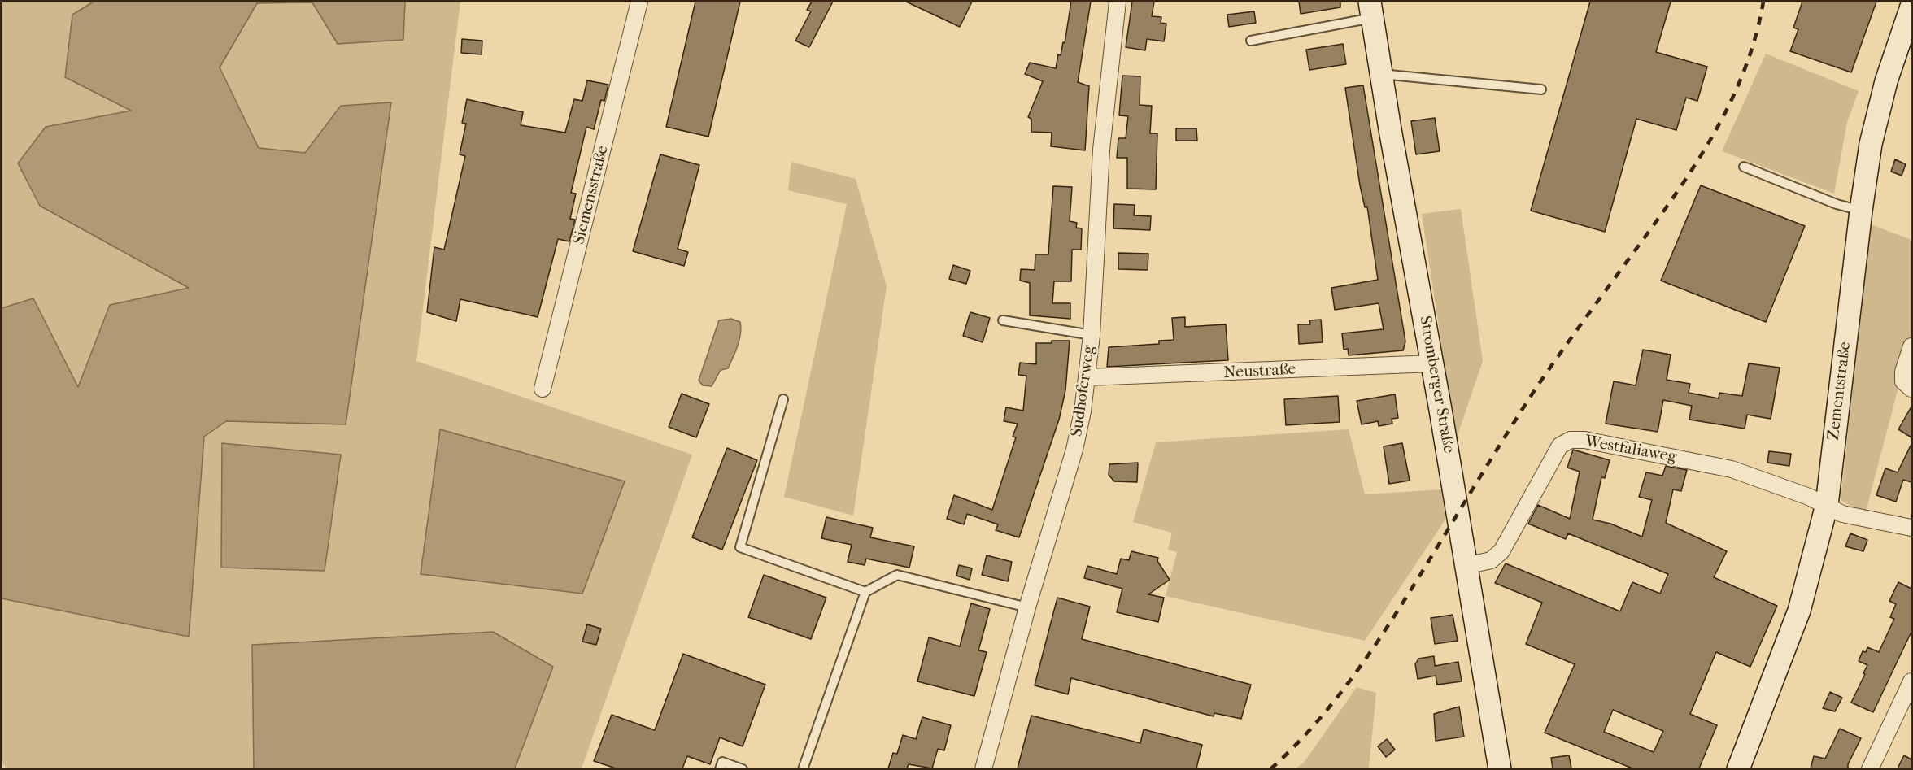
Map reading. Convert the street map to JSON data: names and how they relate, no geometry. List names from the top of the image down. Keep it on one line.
{"streets":{"street":["Siemensstraße","Neustraße","Stromberger Straße","Sudhoferweg","Zementstraße","Westfaliaweg"]},"crossings":[["Neustraße","Stromberger Straße"],["Neustraße","Sudhoferweg"],["Stromberger Straße","Westfaliaweg"],["Zementstraße","Westfaliaweg"]]}
